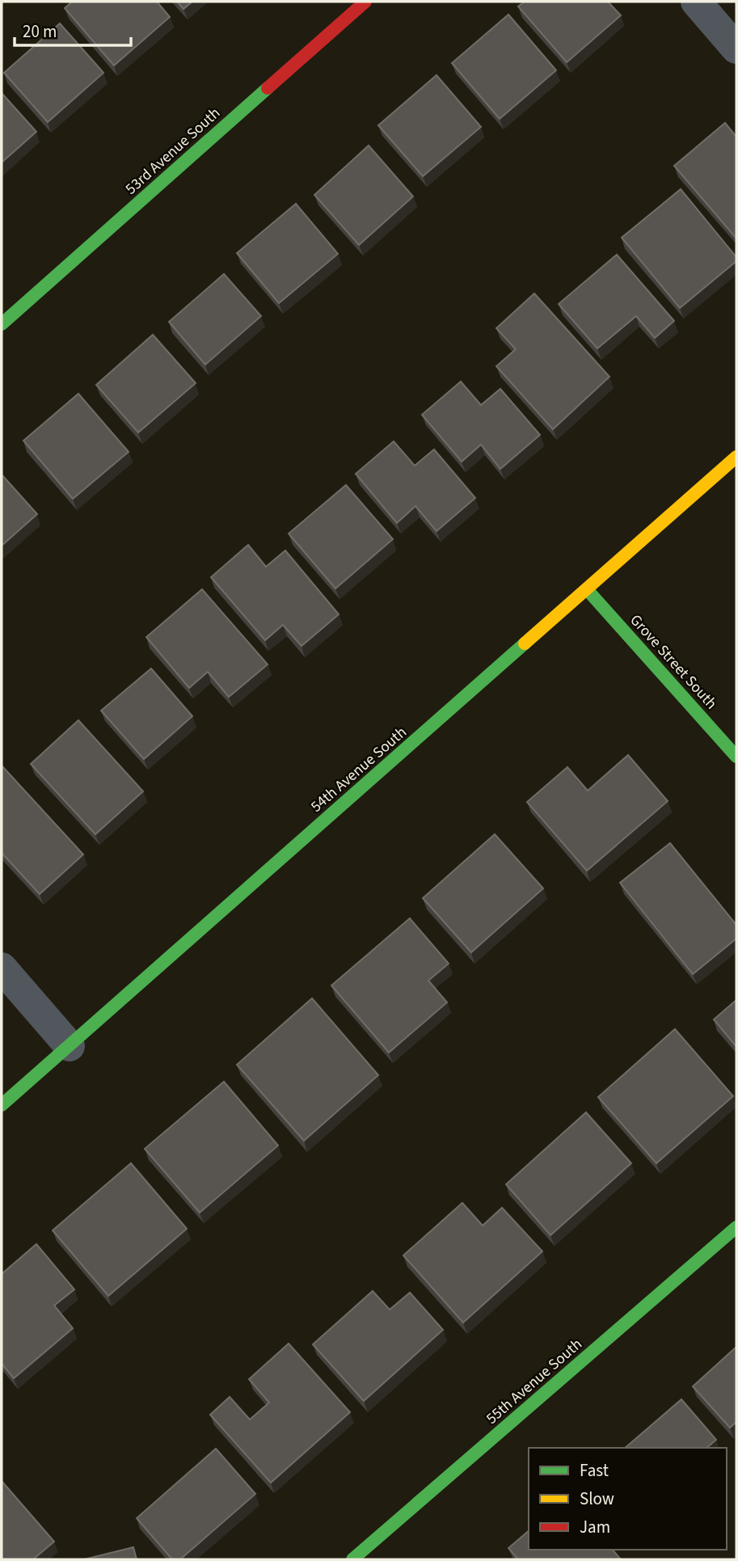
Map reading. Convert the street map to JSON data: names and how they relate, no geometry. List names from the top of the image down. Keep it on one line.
{"streets":{"street":["53rd Avenue South","Grove Street South","54th Avenue South","55th Avenue South"]},"crossings":[["Grove Street South","54th Avenue South"]],"legend":["Fast","Slow","Jam"],"scale_bar":"20 m"}
